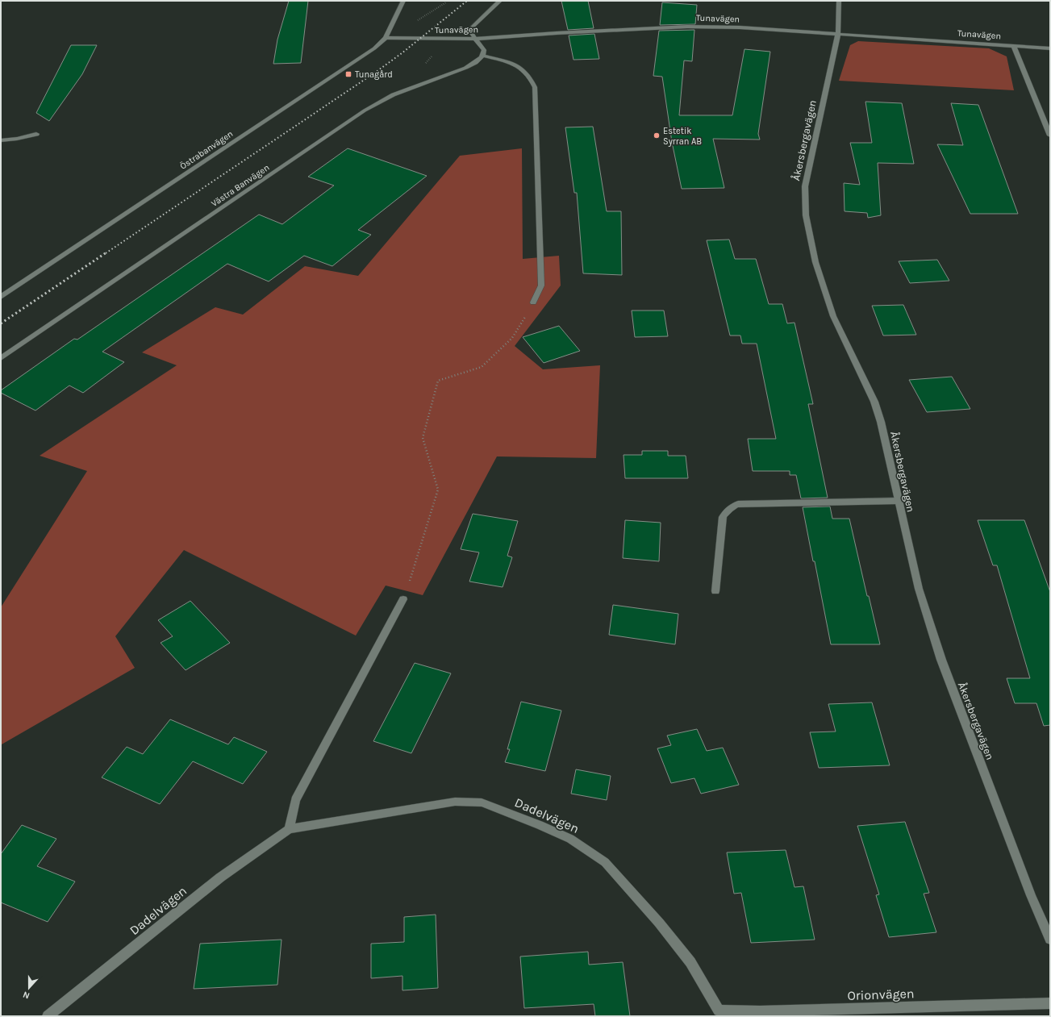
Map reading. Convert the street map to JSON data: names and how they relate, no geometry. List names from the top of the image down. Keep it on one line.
{"streets":{"street":["Tunavägen","Åkersbergavägen","Östrabanvägen","Västra Banvägen","Dadelvägen","Orionvägen"]},"crossings":[["Tunavägen","Åkersbergavägen"],["Tunavägen","Östrabanvägen"],["Dadelvägen","Orionvägen"]],"places":{"transit":["Tunagård"],"other":["Estetik Syrran AB"]},"north":"bottom"}
